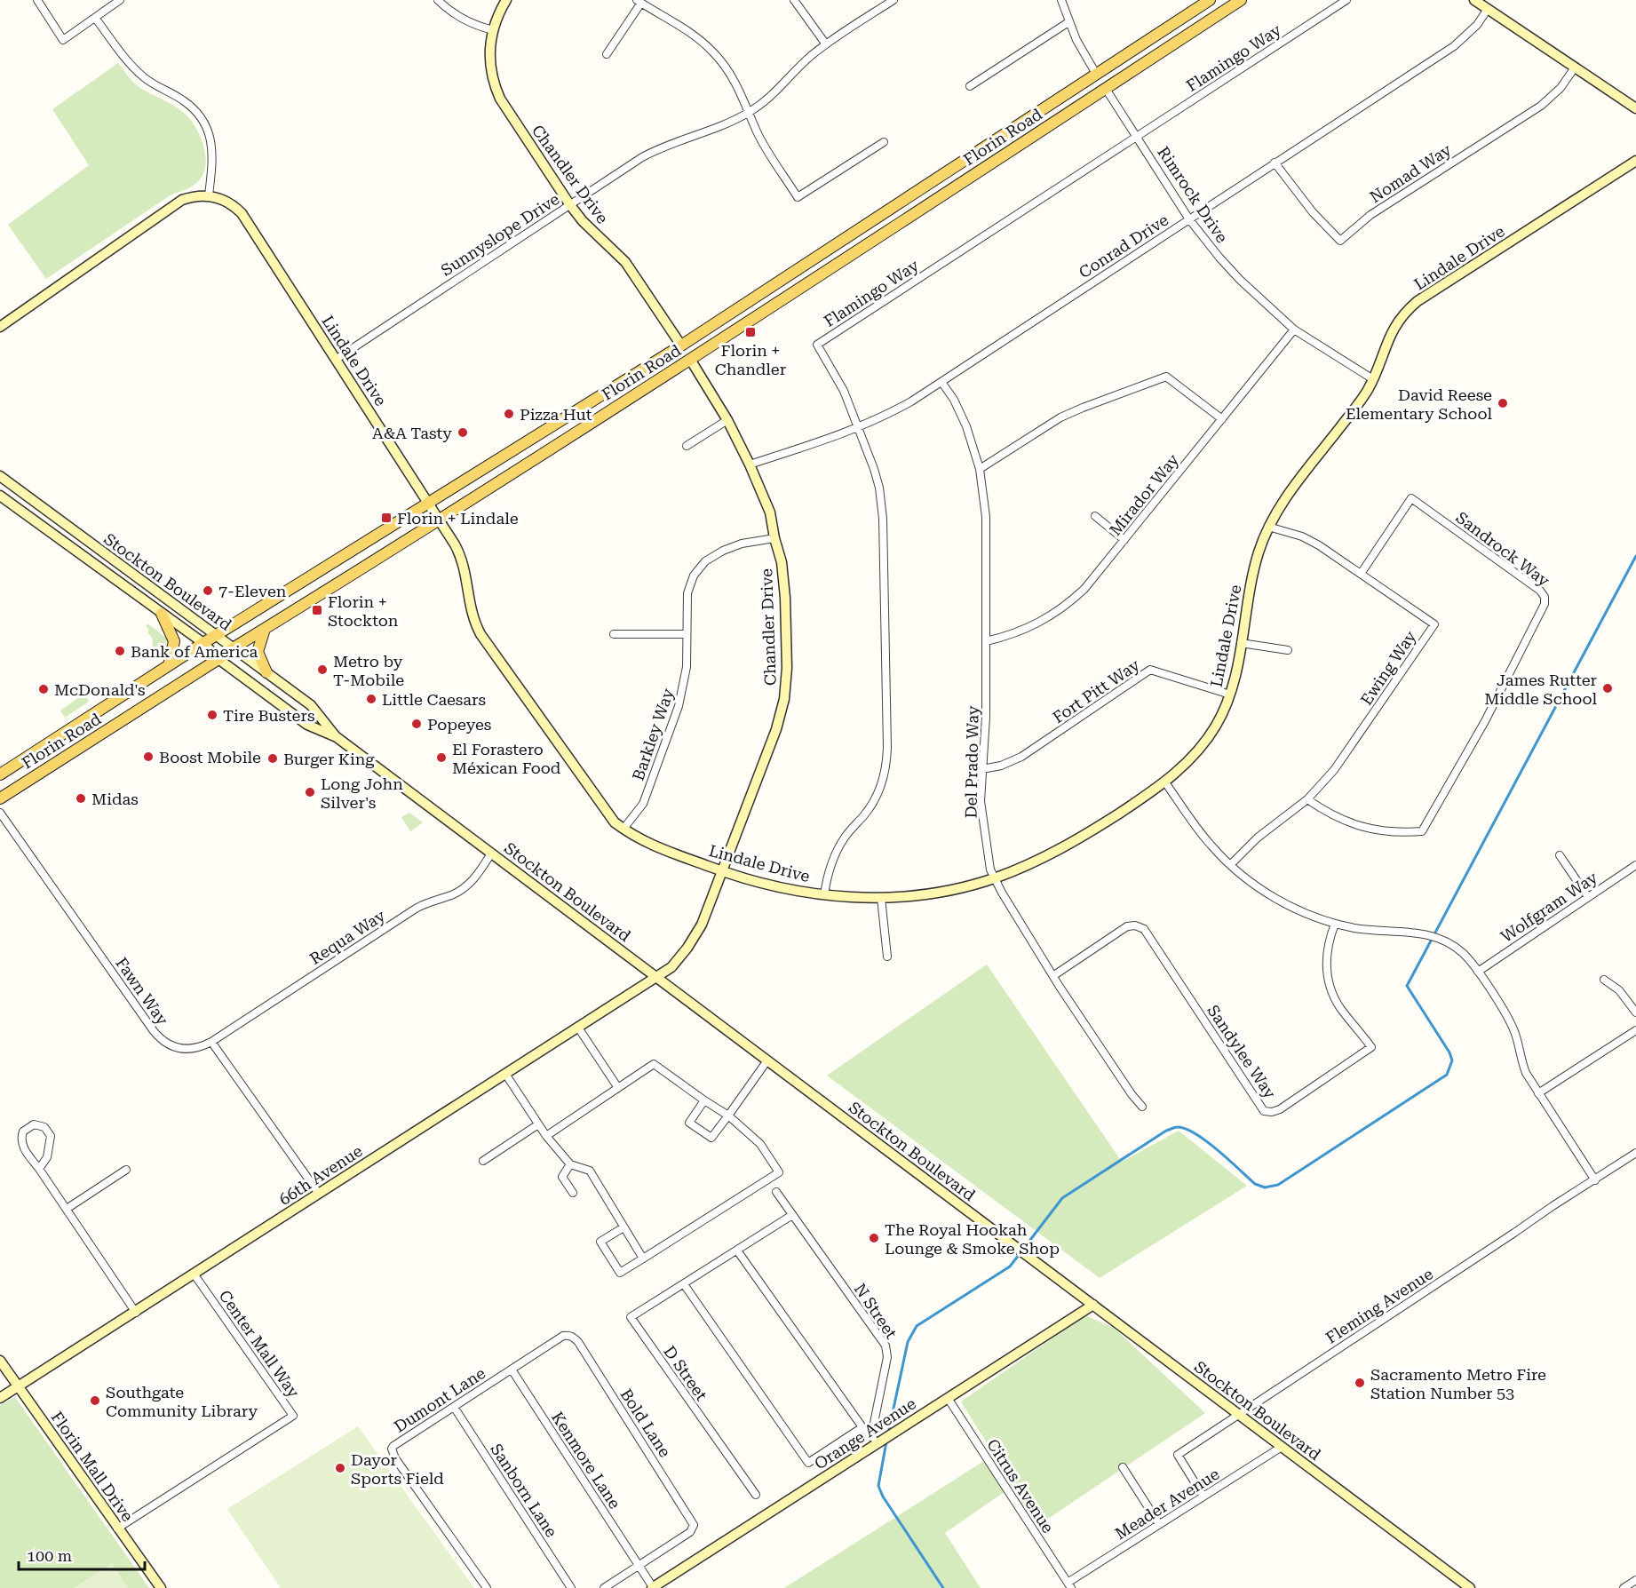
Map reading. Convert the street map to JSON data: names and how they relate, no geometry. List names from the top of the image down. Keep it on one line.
{"streets":{"main road":["Florin Road"],"street":["Flamingo Way","Nomad Way","Chandler Drive","Rimrock Drive","Sunnyslope Drive","Conrad Drive","Lindale Drive","Mirador Way","Sandrock Way","Stockton Boulevard","Ewing Way","Fort Pitt Way","Barkley Way","Del Prado Way","Wolfgram Way","Requa Way","Fawn Way","Sandylee Way","66th Avenue","Fleming Avenue","N Street","Center Mall Way","D Street","Dumont Lane","Bold Lane","Orange Avenue","Kenmore Lane","Florin Mall Drive","Citrus Avenue","Sanborn Lane","Meader Avenue"]},"crossings":[["Flamingo Way","Rimrock Drive"],["Flamingo Way","Conrad Drive"],["Flamingo Way","Lindale Drive"],["Florin Road","Chandler Drive"],["Florin Road","Rimrock Drive"],["Florin Road","Lindale Drive"],["Florin Road","Stockton Boulevard"],["Nomad Way","Conrad Drive"],["Chandler Drive","Sunnyslope Drive"],["Chandler Drive","Conrad Drive"],["Chandler Drive","Lindale Drive"],["Chandler Drive","Stockton Boulevard"],["Chandler Drive","Barkley Way"],["Chandler Drive","66th Avenue"],["Rimrock Drive","Conrad Drive"],["Rimrock Drive","Lindale Drive"],["Rimrock Drive","Mirador Way"],["Sunnyslope Drive","Lindale Drive"],["Conrad Drive","Del Prado Way"],["Lindale Drive","Ewing Way"],["Lindale Drive","Fort Pitt Way"],["Lindale Drive","Barkley Way"],["Lindale Drive","Del Prado Way"],["Mirador Way","Del Prado Way"],["Sandrock Way","Ewing Way"],["Stockton Boulevard","Requa Way"],["Stockton Boulevard","66th Avenue"],["Stockton Boulevard","Fleming Avenue"],["Stockton Boulevard","Orange Avenue"],["Stockton Boulevard","Meader Avenue"],["Fort Pitt Way","Del Prado Way"],["Del Prado Way","Sandylee Way"],["Requa Way","Fawn Way"],["66th Avenue","Center Mall Way"],["66th Avenue","Florin Mall Drive"],["Fleming Avenue","Meader Avenue"],["N Street","Orange Avenue"],["Center Mall Way","Florin Mall Drive"],["Dumont Lane","Bold Lane"],["Dumont Lane","Kenmore Lane"],["Dumont Lane","Sanborn Lane"],["Bold Lane","Orange Avenue"],["Bold Lane","Kenmore Lane"],["Orange Avenue","Kenmore Lane"],["Orange Avenue","Citrus Avenue"],["Citrus Avenue","Meader Avenue"]],"places":{"transit":["Florin + Chandler","Florin + Lindale","Florin + Stockton"],"other":["David Reese Elementary School","Pizza Hut","A&A Tasty","7-Eleven","Bank of America","Metro by T-Mobile","James Rutter Middle School","McDonald's","Little Caesars","Tire Busters","Popeyes","Boost Mobile","El Forastero Méxican Food","Burger King","Long John Silver's","Midas","The Royal Hookah Lounge & Smoke Shop","Sacramento Metro Fire Station Number 53","Southgate Community Library","Dayor Sports Field"]},"scale_bar":"100 m"}
